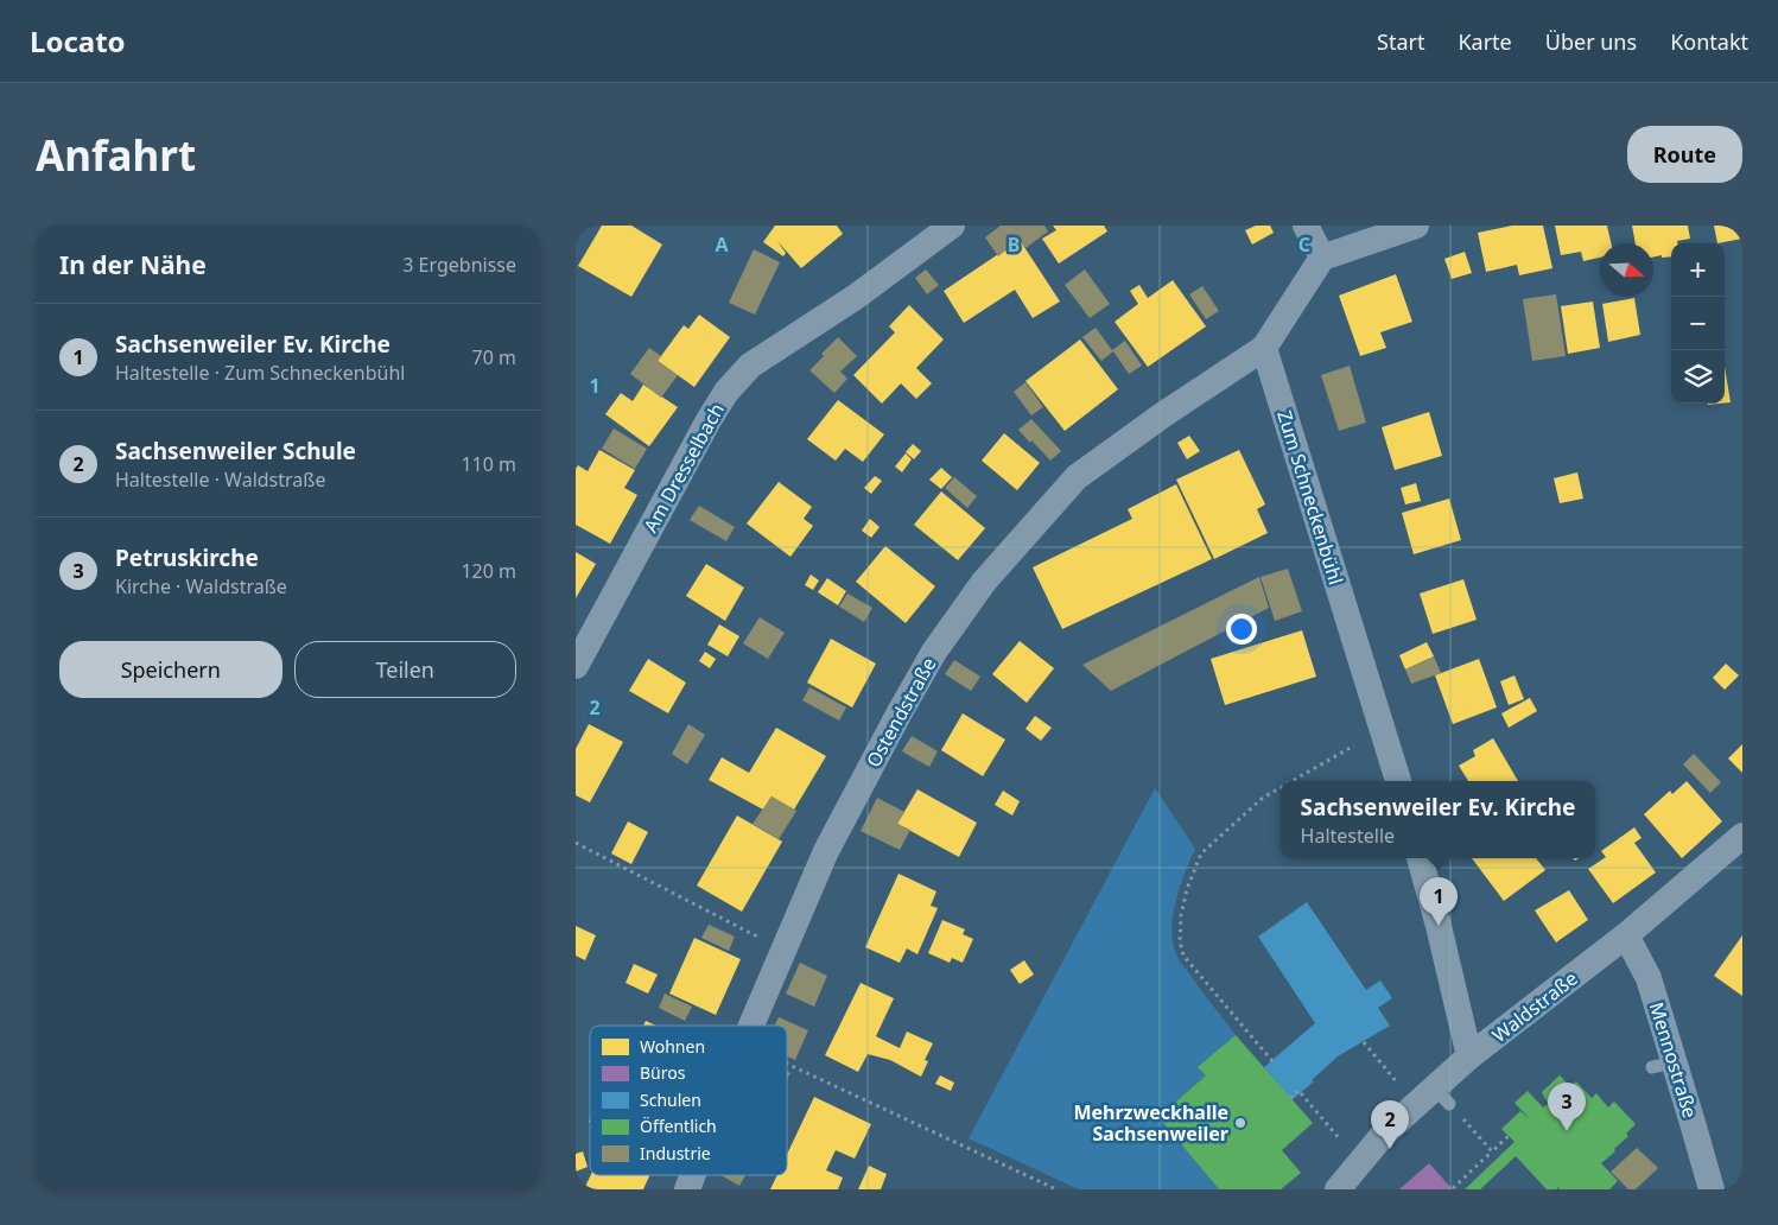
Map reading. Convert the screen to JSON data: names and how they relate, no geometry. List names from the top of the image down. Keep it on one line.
{"streets":{"street":["Am Dresselbach","Zum Schneckenbühl","Ostendstraße","Waldstraße","Mennostraße"]},"crossings":[["Zum Schneckenbühl","Ostendstraße"],["Waldstraße","Mennostraße"]],"places":["Mehrzweckhalle Sachsenweiler"],"legend":["Wohnen","Büros","Schulen","Öffentlich","Industrie"],"north":"right","page":{"header":"Locato","nav":["Start","Karte","Über uns","Kontakt"],"buttons":["Route",["Speichern","Teilen"]],"title":"Anfahrt","heading":["In der Nähe","3 Ergebnisse"],"map_buttons":["+","−"],"list":[{"mark":"1","name":"Sachsenweiler Ev. Kirche","note":"Haltestelle · Zum Schneckenbühl","value":"70 m"},{"mark":"2","name":"Sachsenweiler Schule","note":"Haltestelle · Waldstraße","value":"110 m"},{"mark":"3","name":"Petruskirche","note":"Kirche · Waldstraße","value":"120 m"}],"popup":["Sachsenweiler Ev. Kirche","Haltestelle"],"pins":["1","3","2"]},"grid":{"columns":["A","B","C"],"rows":["1","2"]}}
